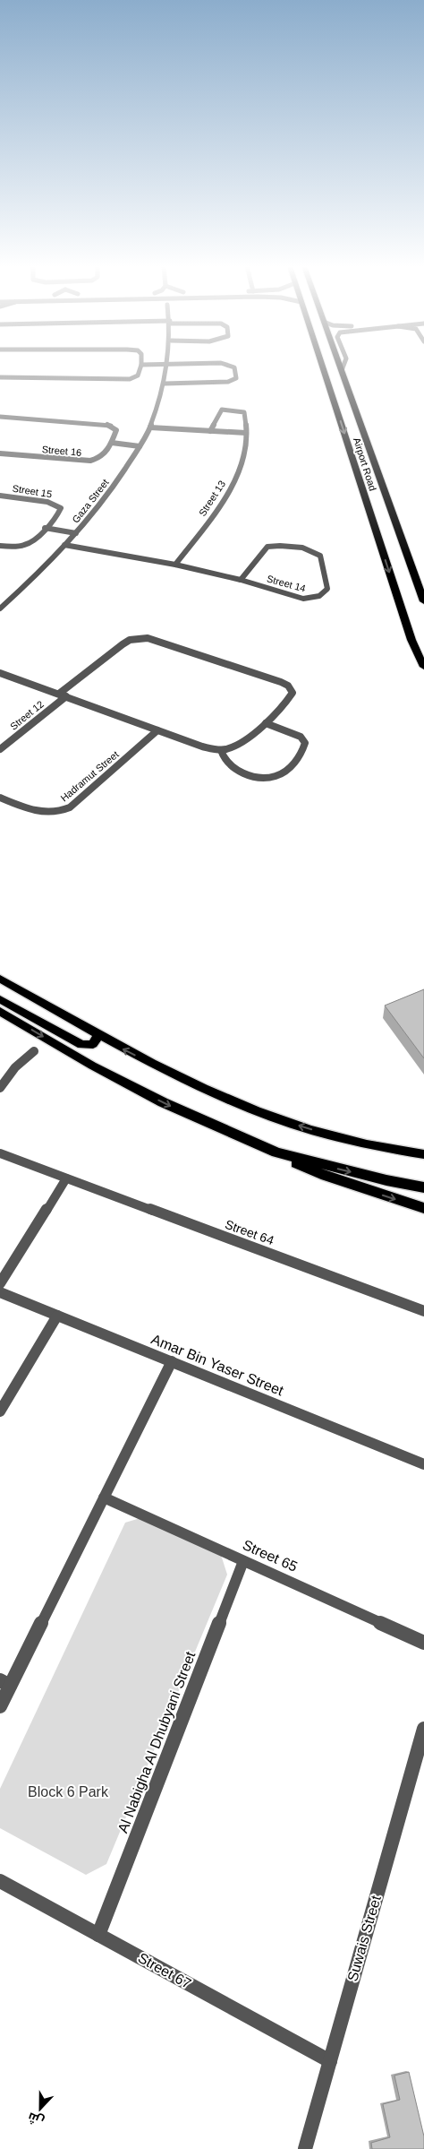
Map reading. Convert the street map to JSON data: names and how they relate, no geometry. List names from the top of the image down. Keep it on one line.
{"streets":{"highway":["Airport Road"],"street":["Street 16","Street 15","Street 13","Gaza Street","Street 14","Street 12","Hadramut Street","Street 64","Amar Bin Yaser Street","Street 65","Al Nabigha Al Dhubyani Street","Suwais Street","Street 67"]},"crossings":[["Street 13","Street 14"],["Gaza Street","Street 14"],["Street 65","Al Nabigha Al Dhubyani Street"],["Al Nabigha Al Dhubyani Street","Street 67"],["Suwais Street","Street 67"]],"parks":["Block 6 Park"],"north":"bottom"}
